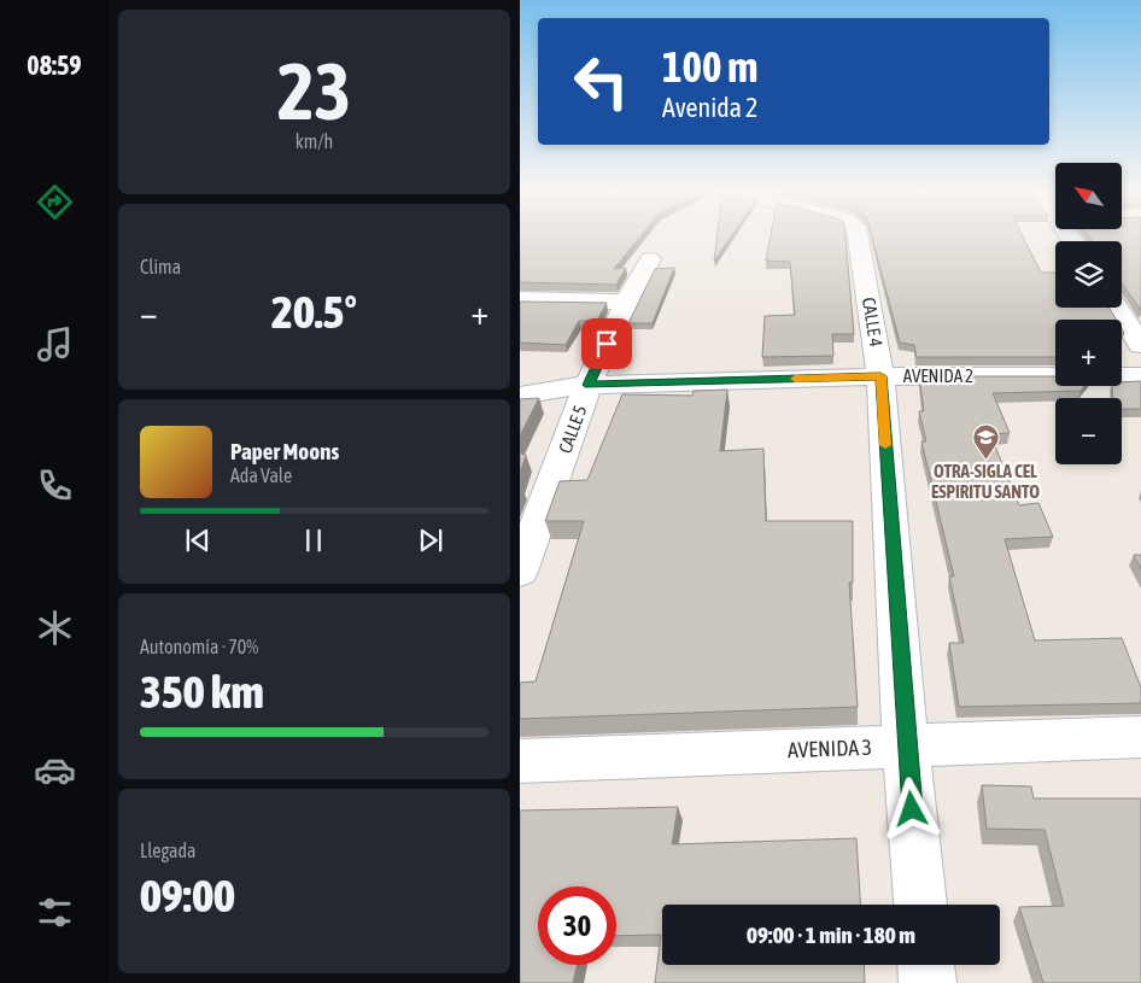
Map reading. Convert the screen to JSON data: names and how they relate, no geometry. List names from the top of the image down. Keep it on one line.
{"streets":{"street":["CALLE 4","AVENIDA 2","CALLE 5","AVENIDA 3"]},"crossings":[["CALLE 4","AVENIDA 2"],["CALLE 4","AVENIDA 3"],["AVENIDA 2","CALLE 5"]],"places":{"school or university":["OTRA-SIGLA CEL ESPIRITU SANTO"]},"north":"top left","page":{"tabs":"08:59","tile":[["23","km/h"],"Clima",["Autonomía · 70%","350 km"],["Llegada","09:00"]],"turn":["100 m","Avenida 2"],"map_buttons":["+","−"],"heat":["−","20.5°","+"],"song":["Paper Moons","Ada Vale"],"limit":"30","trip":"09:00 · 1 min · 180 m"}}
